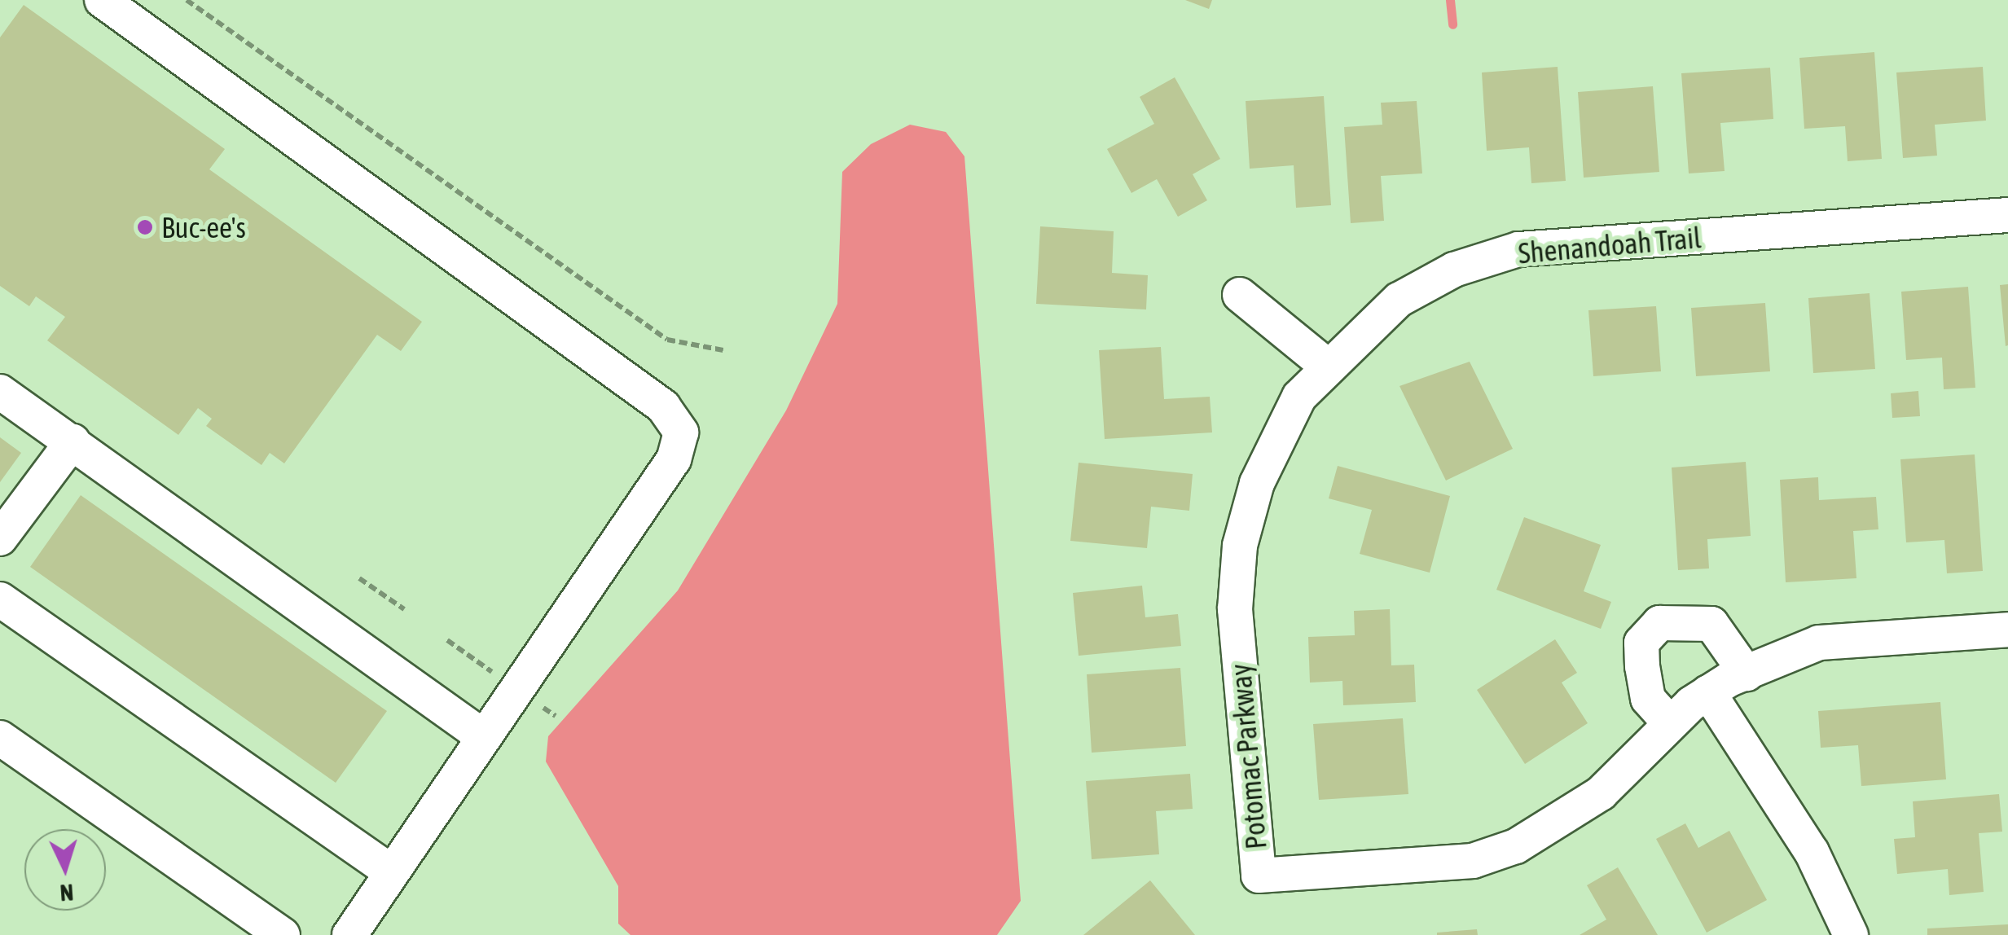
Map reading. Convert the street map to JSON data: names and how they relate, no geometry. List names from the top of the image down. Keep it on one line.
{"streets":{"street":["Shenandoah Trail","Potomac Parkway"]},"crossings":[["Shenandoah Trail","Potomac Parkway"]],"places":["Buc-ee's"],"north":"bottom"}
